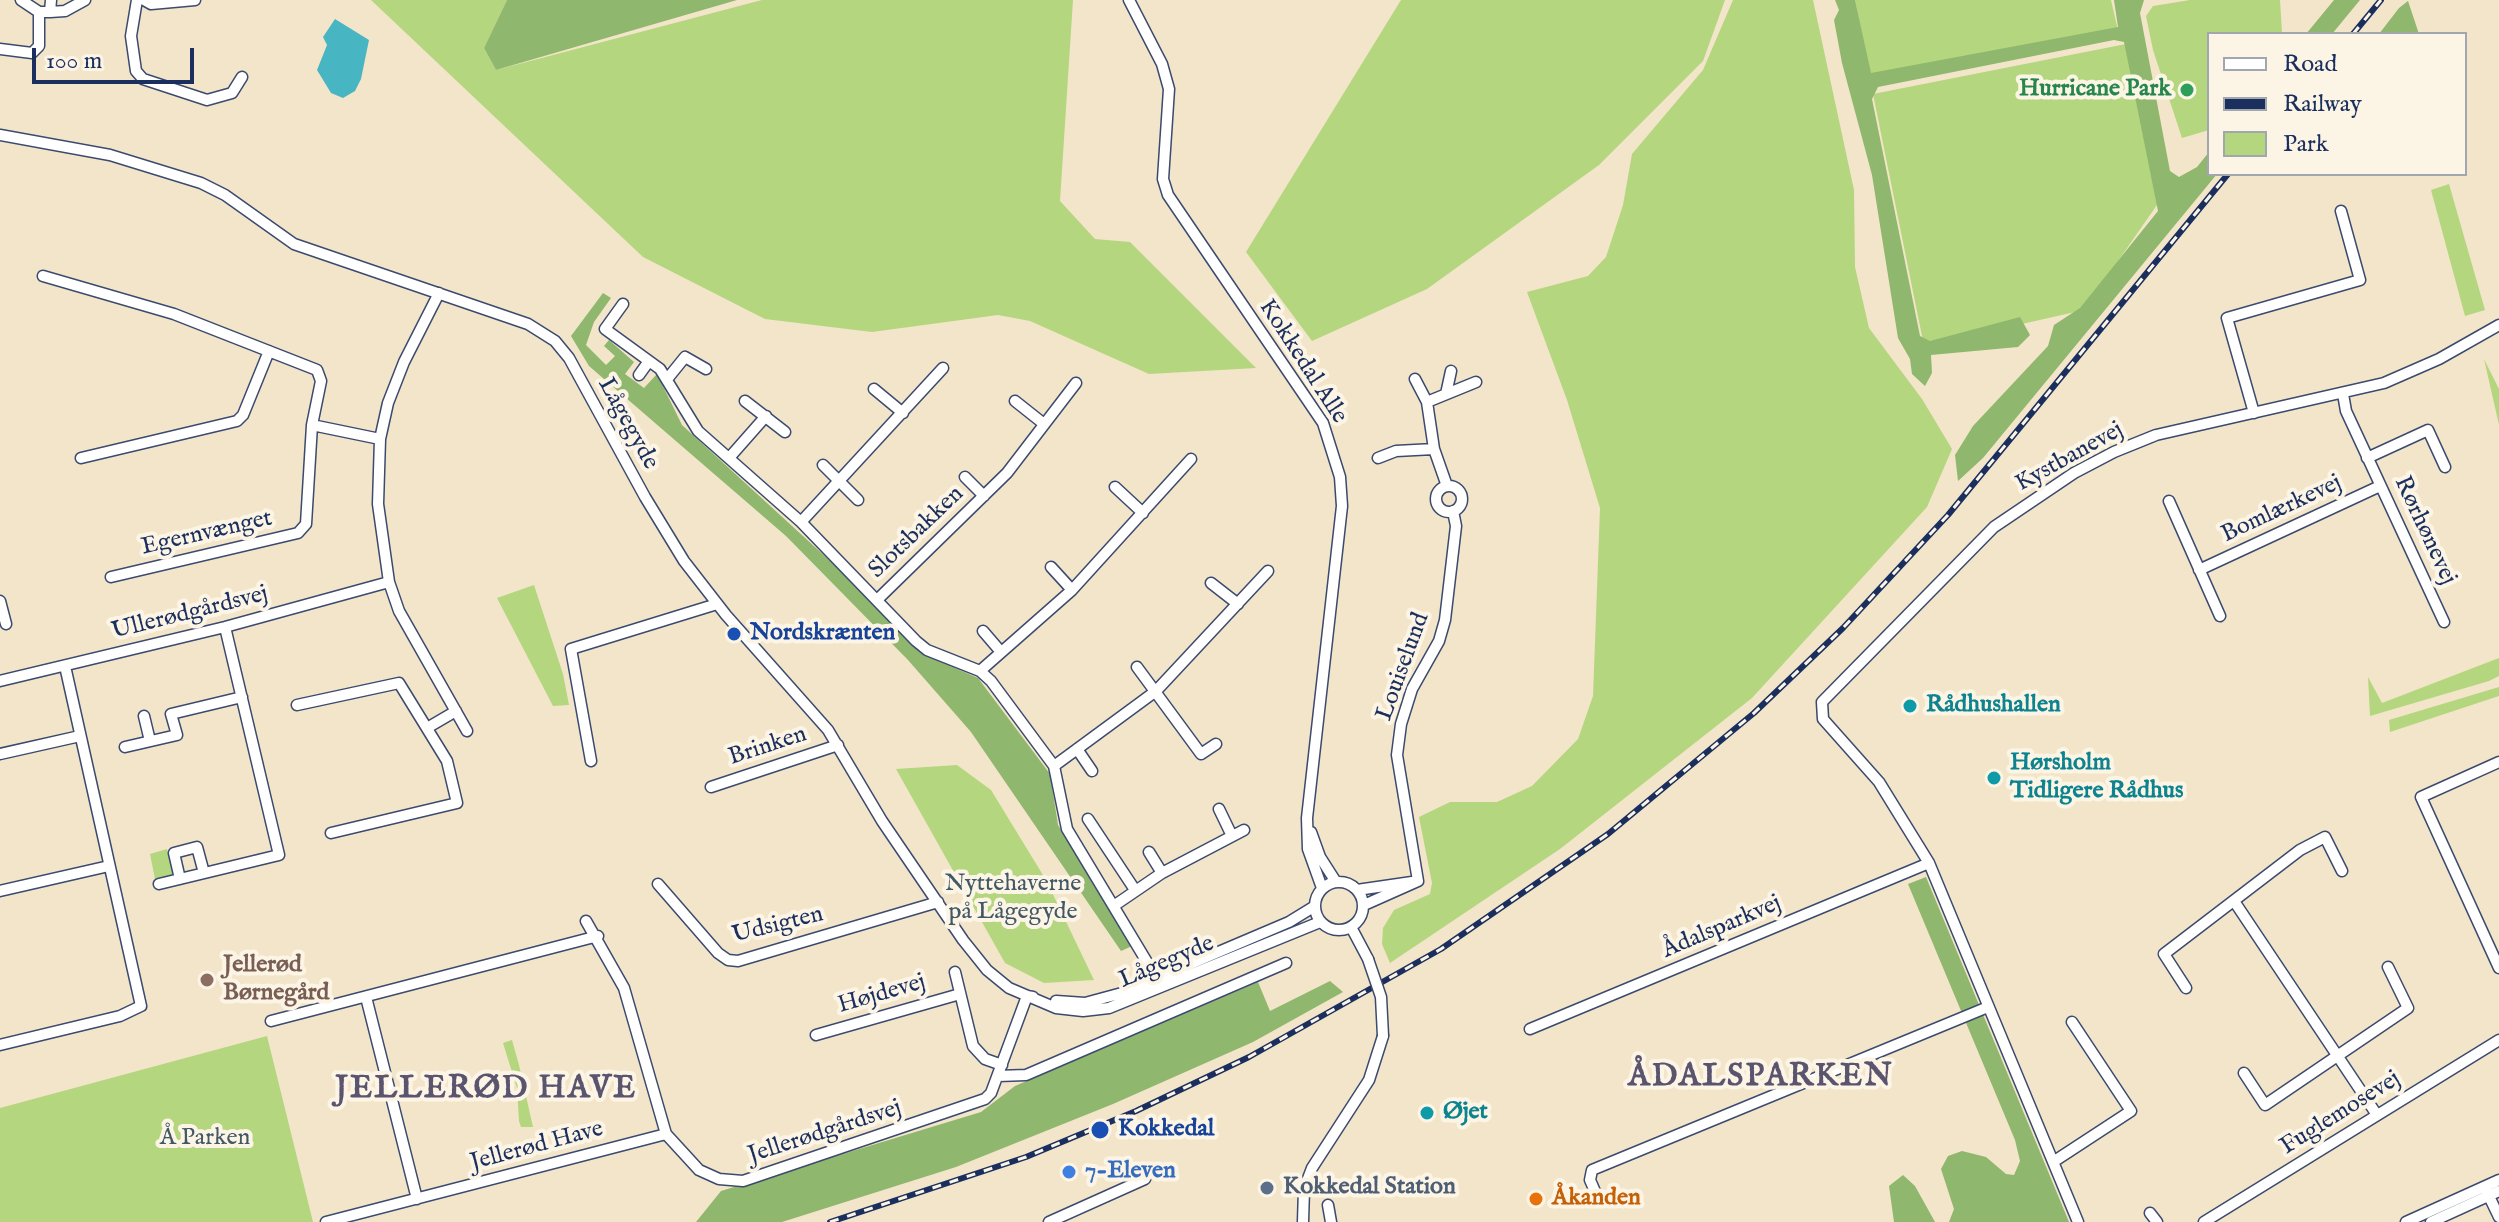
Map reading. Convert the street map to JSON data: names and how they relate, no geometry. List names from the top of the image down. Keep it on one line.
{"streets":{"street":["Kokkedal Alle","Lågegyde","Kystbanevej","Bomlærkevej","Rørhønevej","Slotsbakken","Egernvænget","Ullerødgårdsvej","Louiselund","Brinken","Udsigten","Ådalsparkvej","Højdevej","Fuglemosevej","Jellerødgårdsvej","Jellerød Have"]},"crossings":[["Kokkedal Alle","Lågegyde"],["Lågegyde","Slotsbakken"],["Lågegyde","Brinken"],["Lågegyde","Udsigten"],["Lågegyde","Jellerødgårdsvej"],["Kystbanevej","Rørhønevej"],["Kystbanevej","Ådalsparkvej"],["Bomlærkevej","Rørhønevej"],["Jellerødgårdsvej","Jellerød Have"]],"districts":["ÅDALSPARKEN","JELLERØD HAVE"],"parks":["Nyttehaverne på Lågegyde","Å Parken"],"places":["Hurricane Park","Nordskrænten","Rådhushallen","Hørsholm Tidligere Rådhus","Jellerød Børnegård","Øjet","Kokkedal","7-Eleven","Kokkedal Station","Åkanden"],"legend":["Road","Railway","Park"],"scale_bar":"100 m"}
